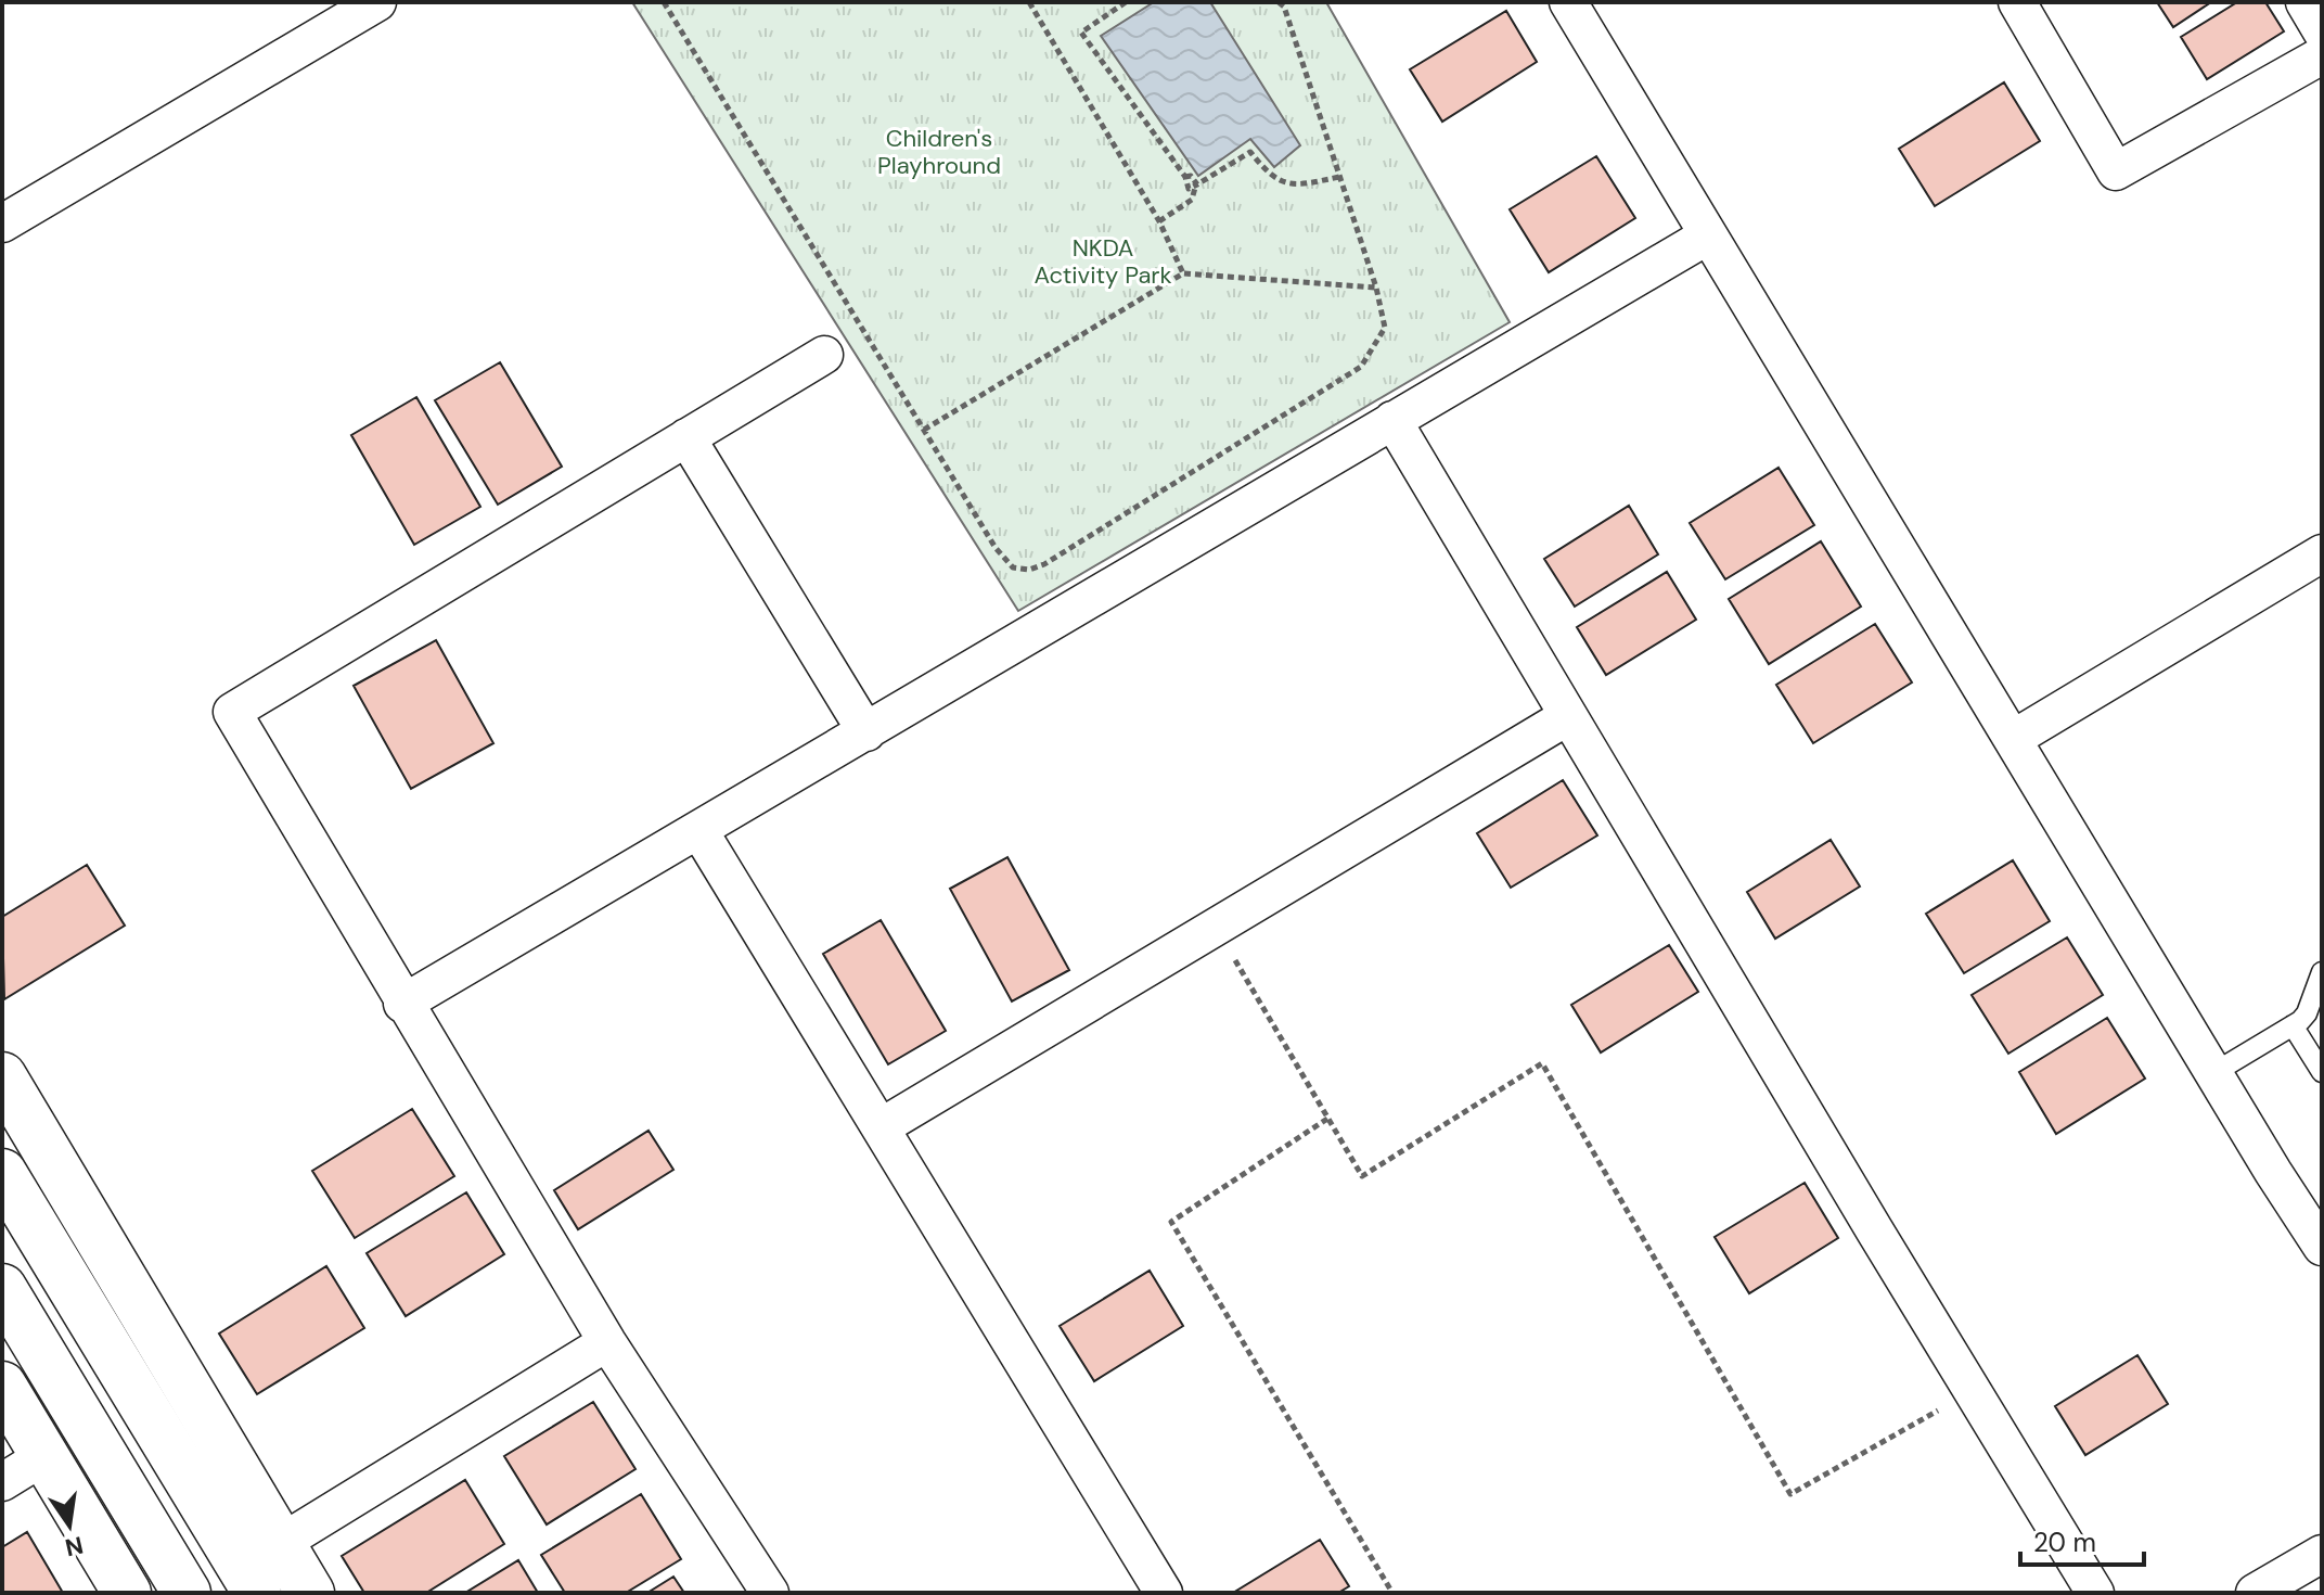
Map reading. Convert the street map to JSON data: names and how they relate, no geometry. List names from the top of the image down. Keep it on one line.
{"parks":["Children's Playhround","NKDA Activity Park"],"scale_bar":"20 m","north":"bottom"}
